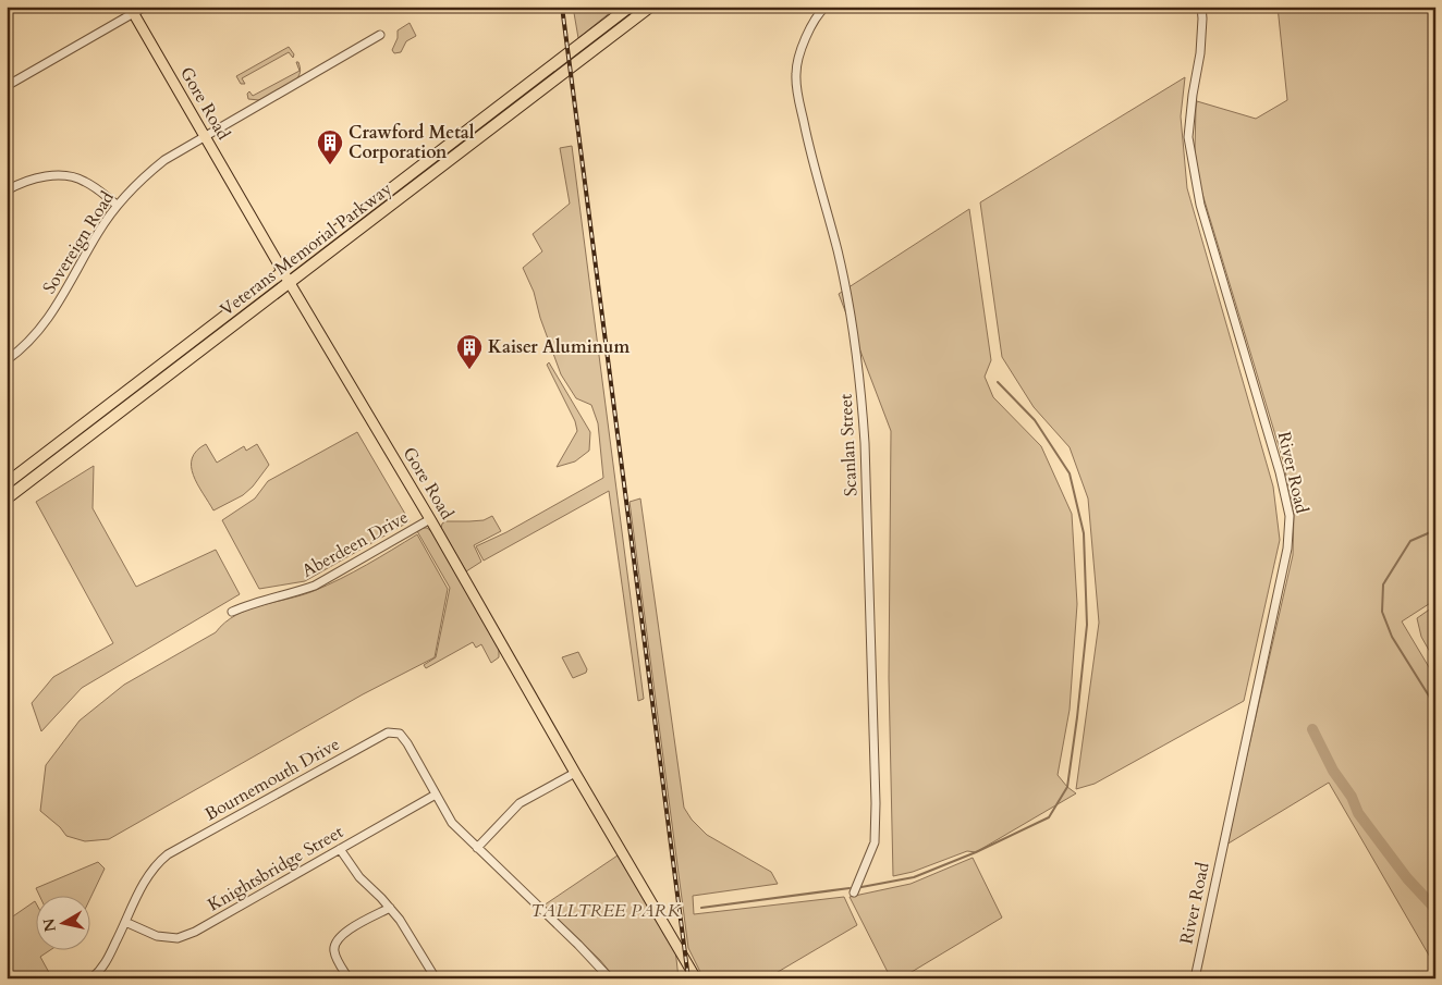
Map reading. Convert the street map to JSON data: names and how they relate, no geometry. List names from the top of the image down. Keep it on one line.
{"streets":{"highway":["Veterans Memorial Parkway"],"main road":["Gore Road"],"street":["Sovereign Road","Scanlan Street","River Road","Aberdeen Drive","Bournemouth Drive","Knightsbridge Street"]},"crossings":[["Gore Road","Sovereign Road"],["Gore Road","Veterans Memorial Parkway"],["Gore Road","Aberdeen Drive"],["Bournemouth Drive","Knightsbridge Street"]],"parks":["TALLTREE PARK"],"places":{"building":["Crawford Metal Corporation","Kaiser Aluminum"]},"north":"left"}
